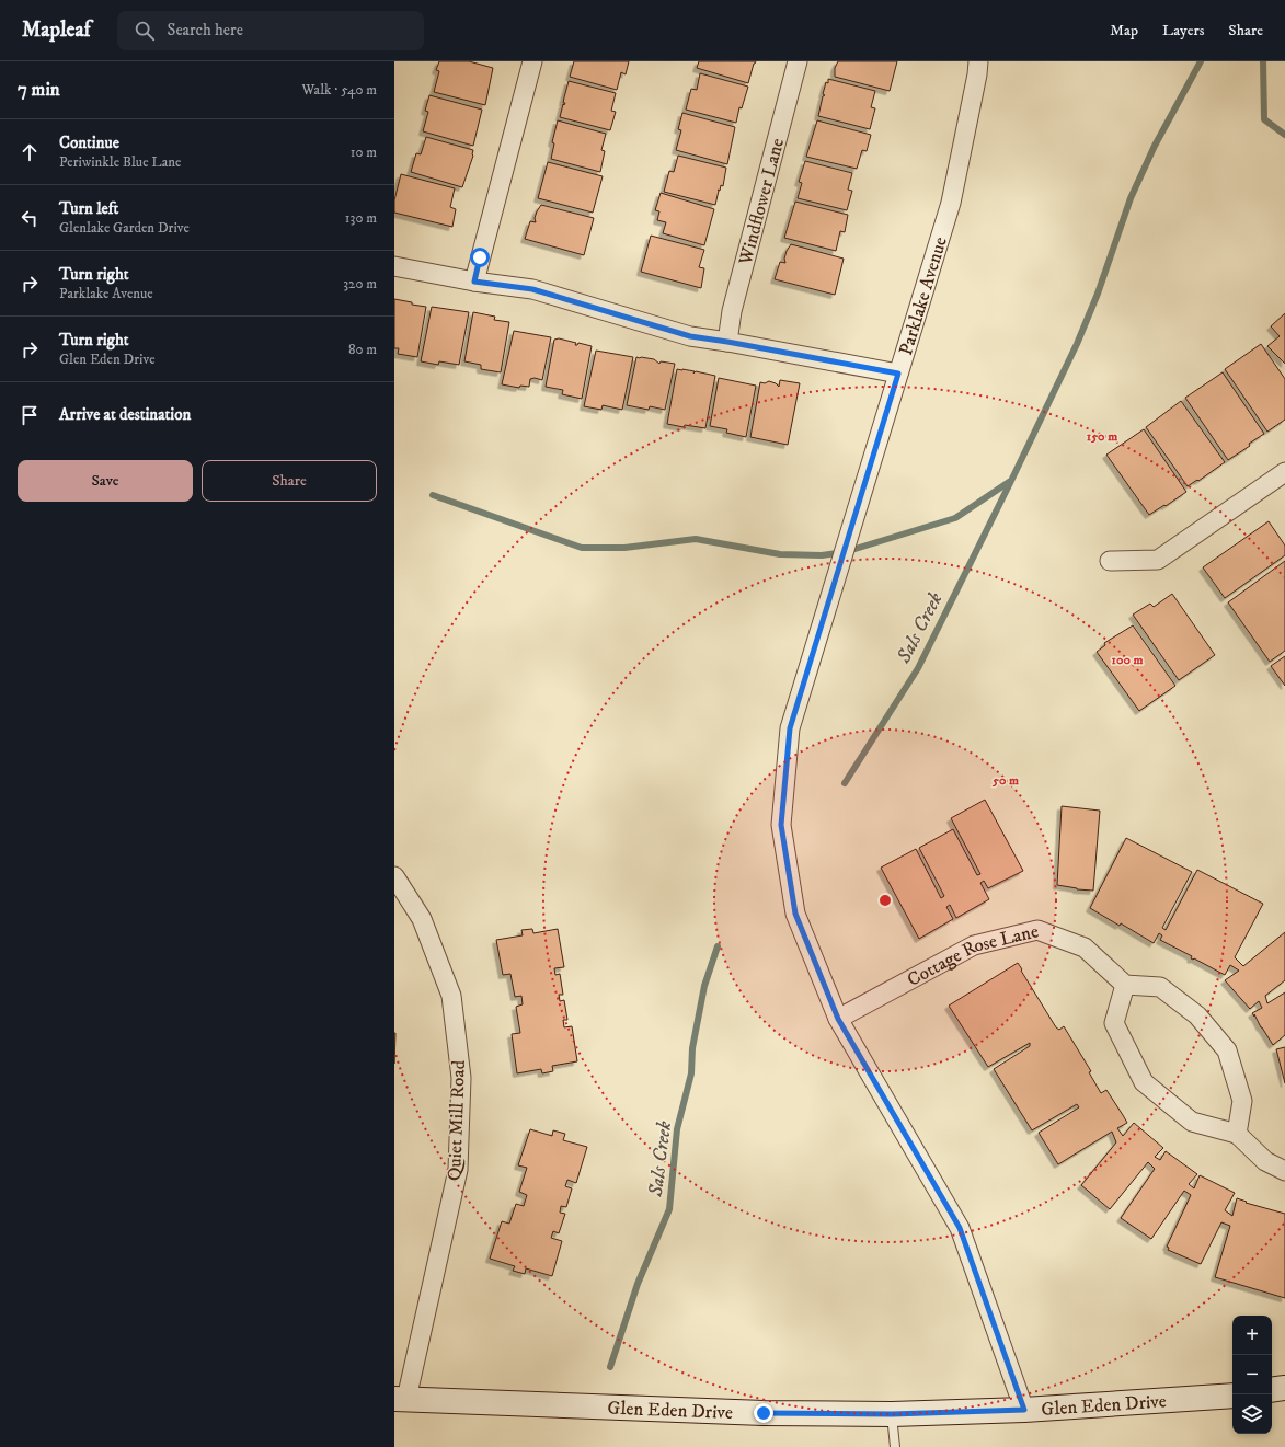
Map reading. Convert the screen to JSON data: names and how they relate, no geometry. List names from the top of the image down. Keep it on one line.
{"streets":{"main road":["Glen Eden Drive"],"street":["Windflower Lane","Parklake Avenue","Cottage Rose Lane","Quiet Mill Road"]},"crossings":[["Parklake Avenue","Cottage Rose Lane"],["Parklake Avenue","Glen Eden Drive"],["Quiet Mill Road","Glen Eden Drive"]],"water":["Sals Creek"],"page":{"header":"Mapleaf","search":"Search here","nav":["Map","Layers","Share"],"heading":["7 min","Walk · 540 m"],"list":[["Continue","Periwinkle Blue Lane","10 m"],["Turn left","Glenlake Garden Drive","130 m"],["Turn right","Parklake Avenue","320 m"],["Turn right","Glen Eden Drive","80 m"],"Arrive at destination"],"buttons":["Save","Share"],"map_buttons":["+","−"]},"rings":["150 m","100 m","50 m"]}
